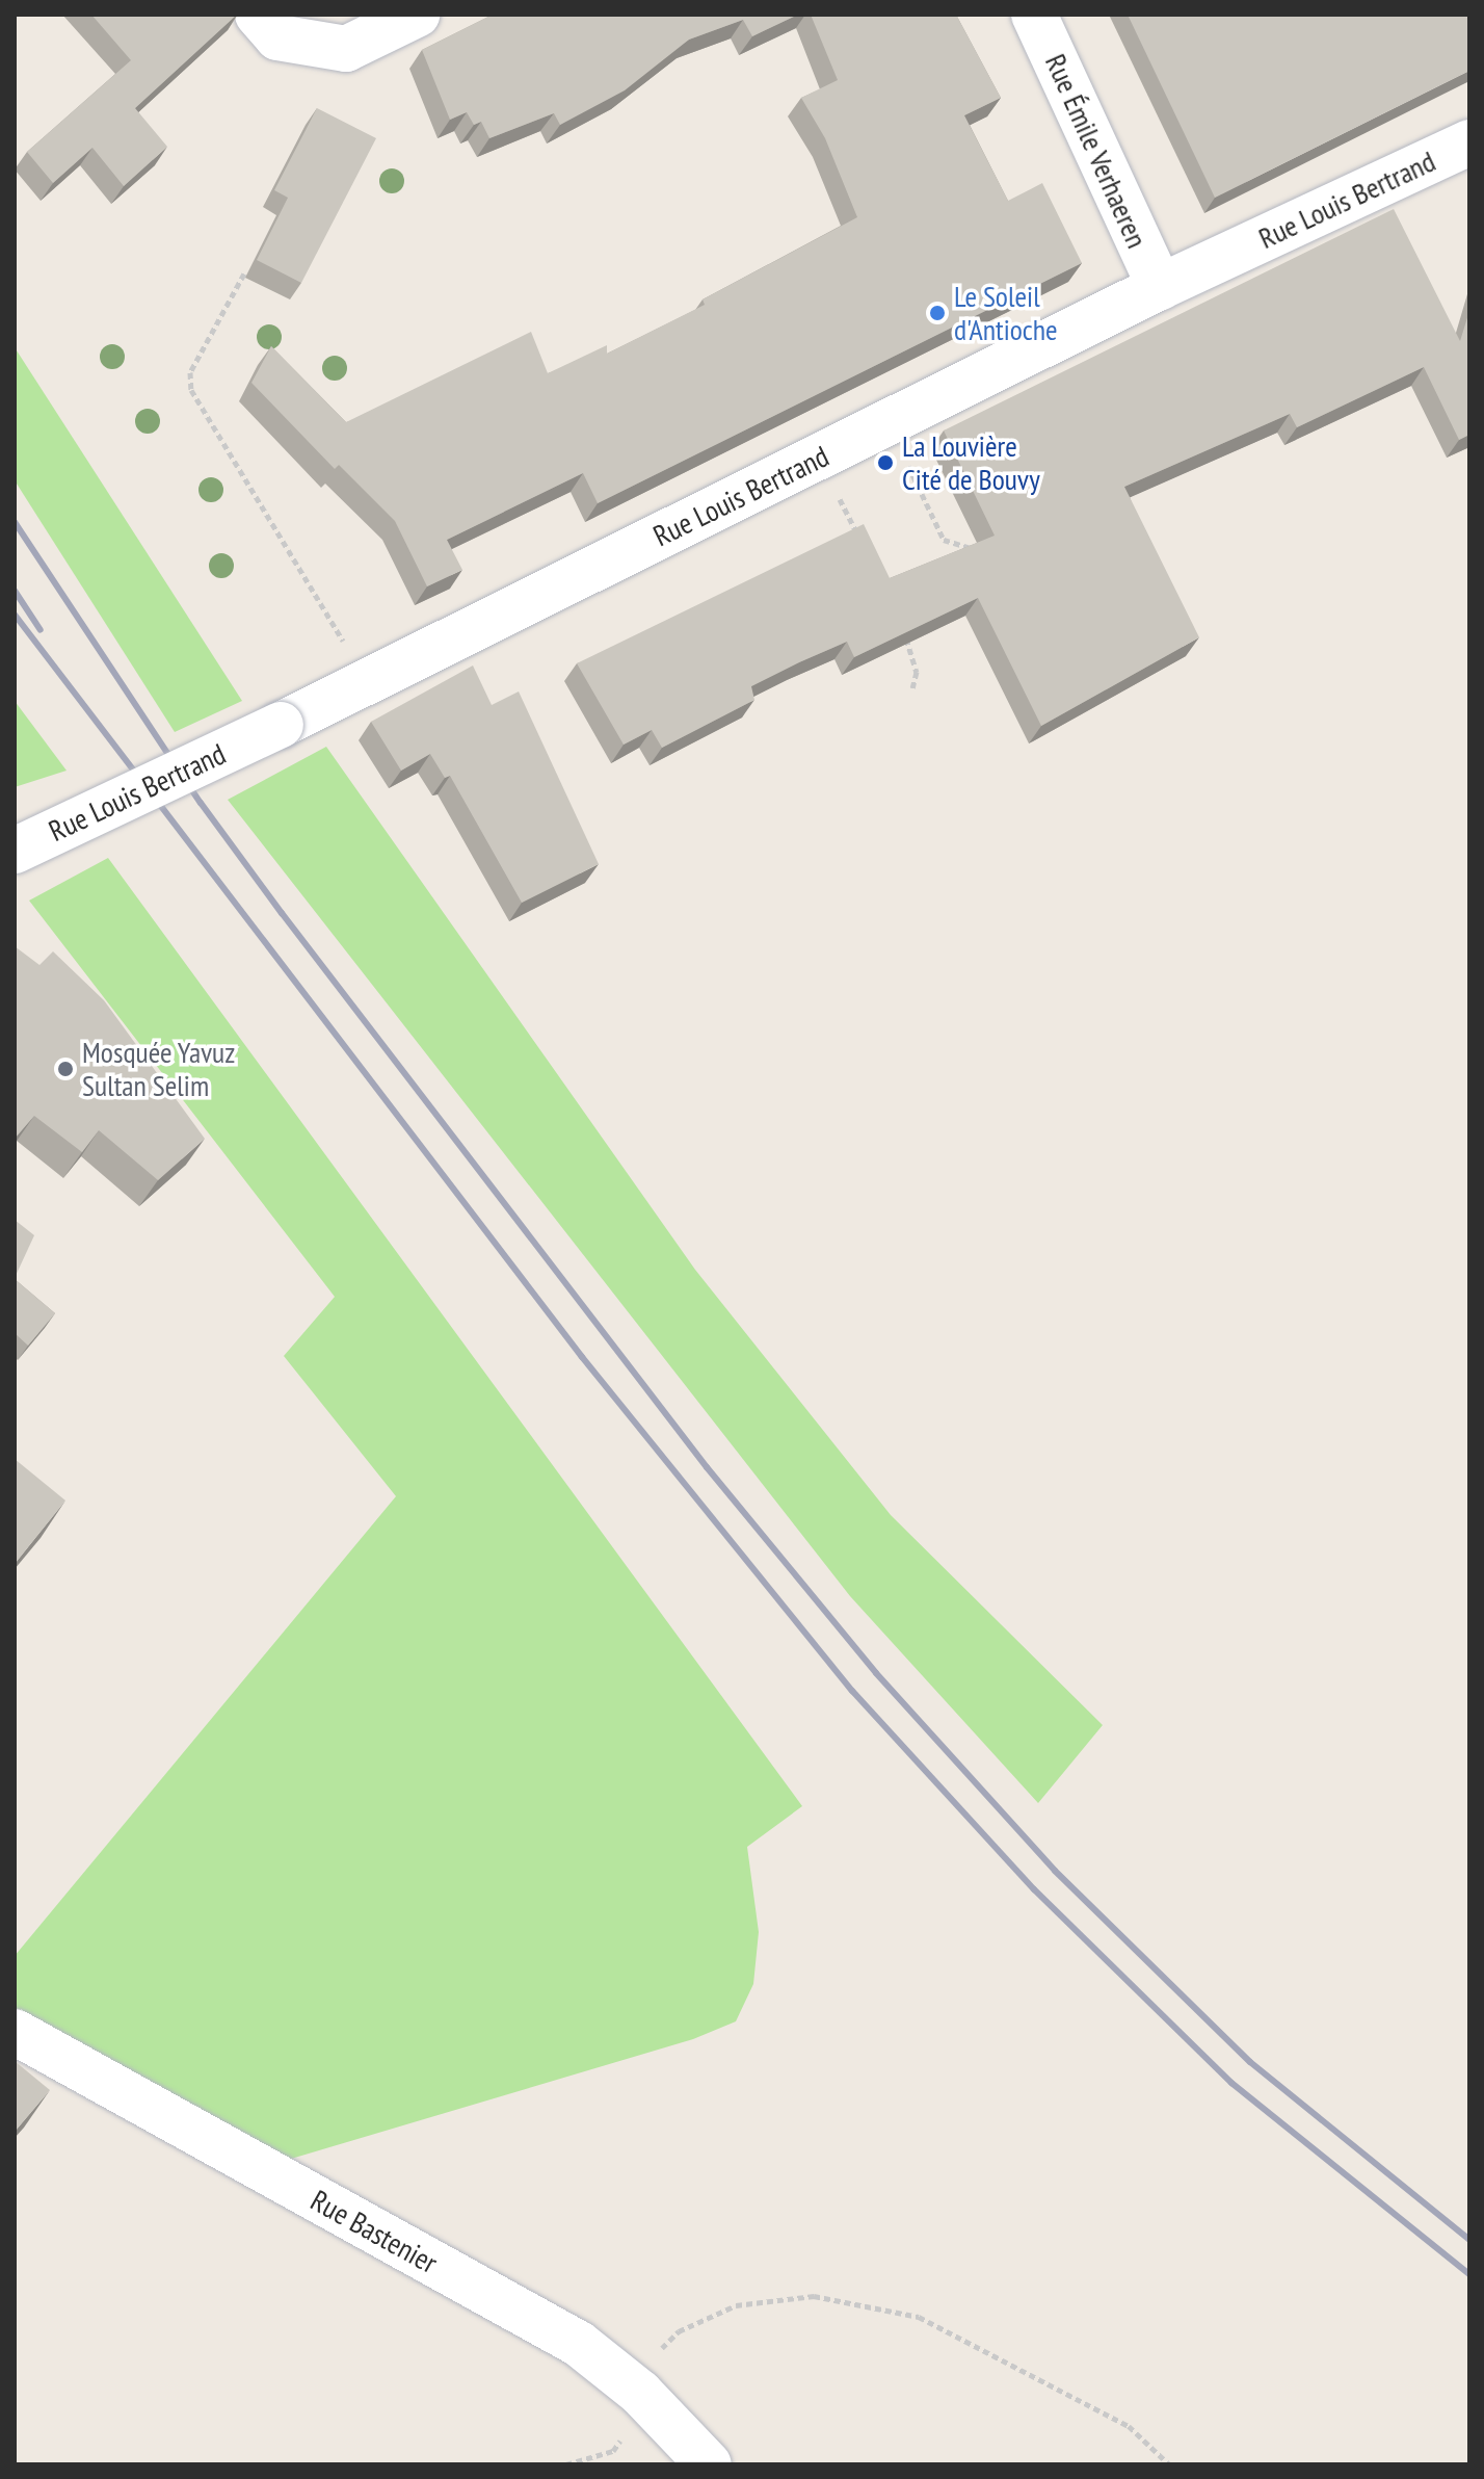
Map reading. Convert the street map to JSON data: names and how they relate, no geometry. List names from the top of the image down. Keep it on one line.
{"streets":{"street":["Rue Émile Verhaeren","Rue Louis Bertrand","Rue Bastenier"]},"crossings":[["Rue Émile Verhaeren","Rue Louis Bertrand"]],"places":["Le Soleil d'Antioche","La Louvière Cité de Bouvy","Mosquée Yavuz Sultan Selim"]}
